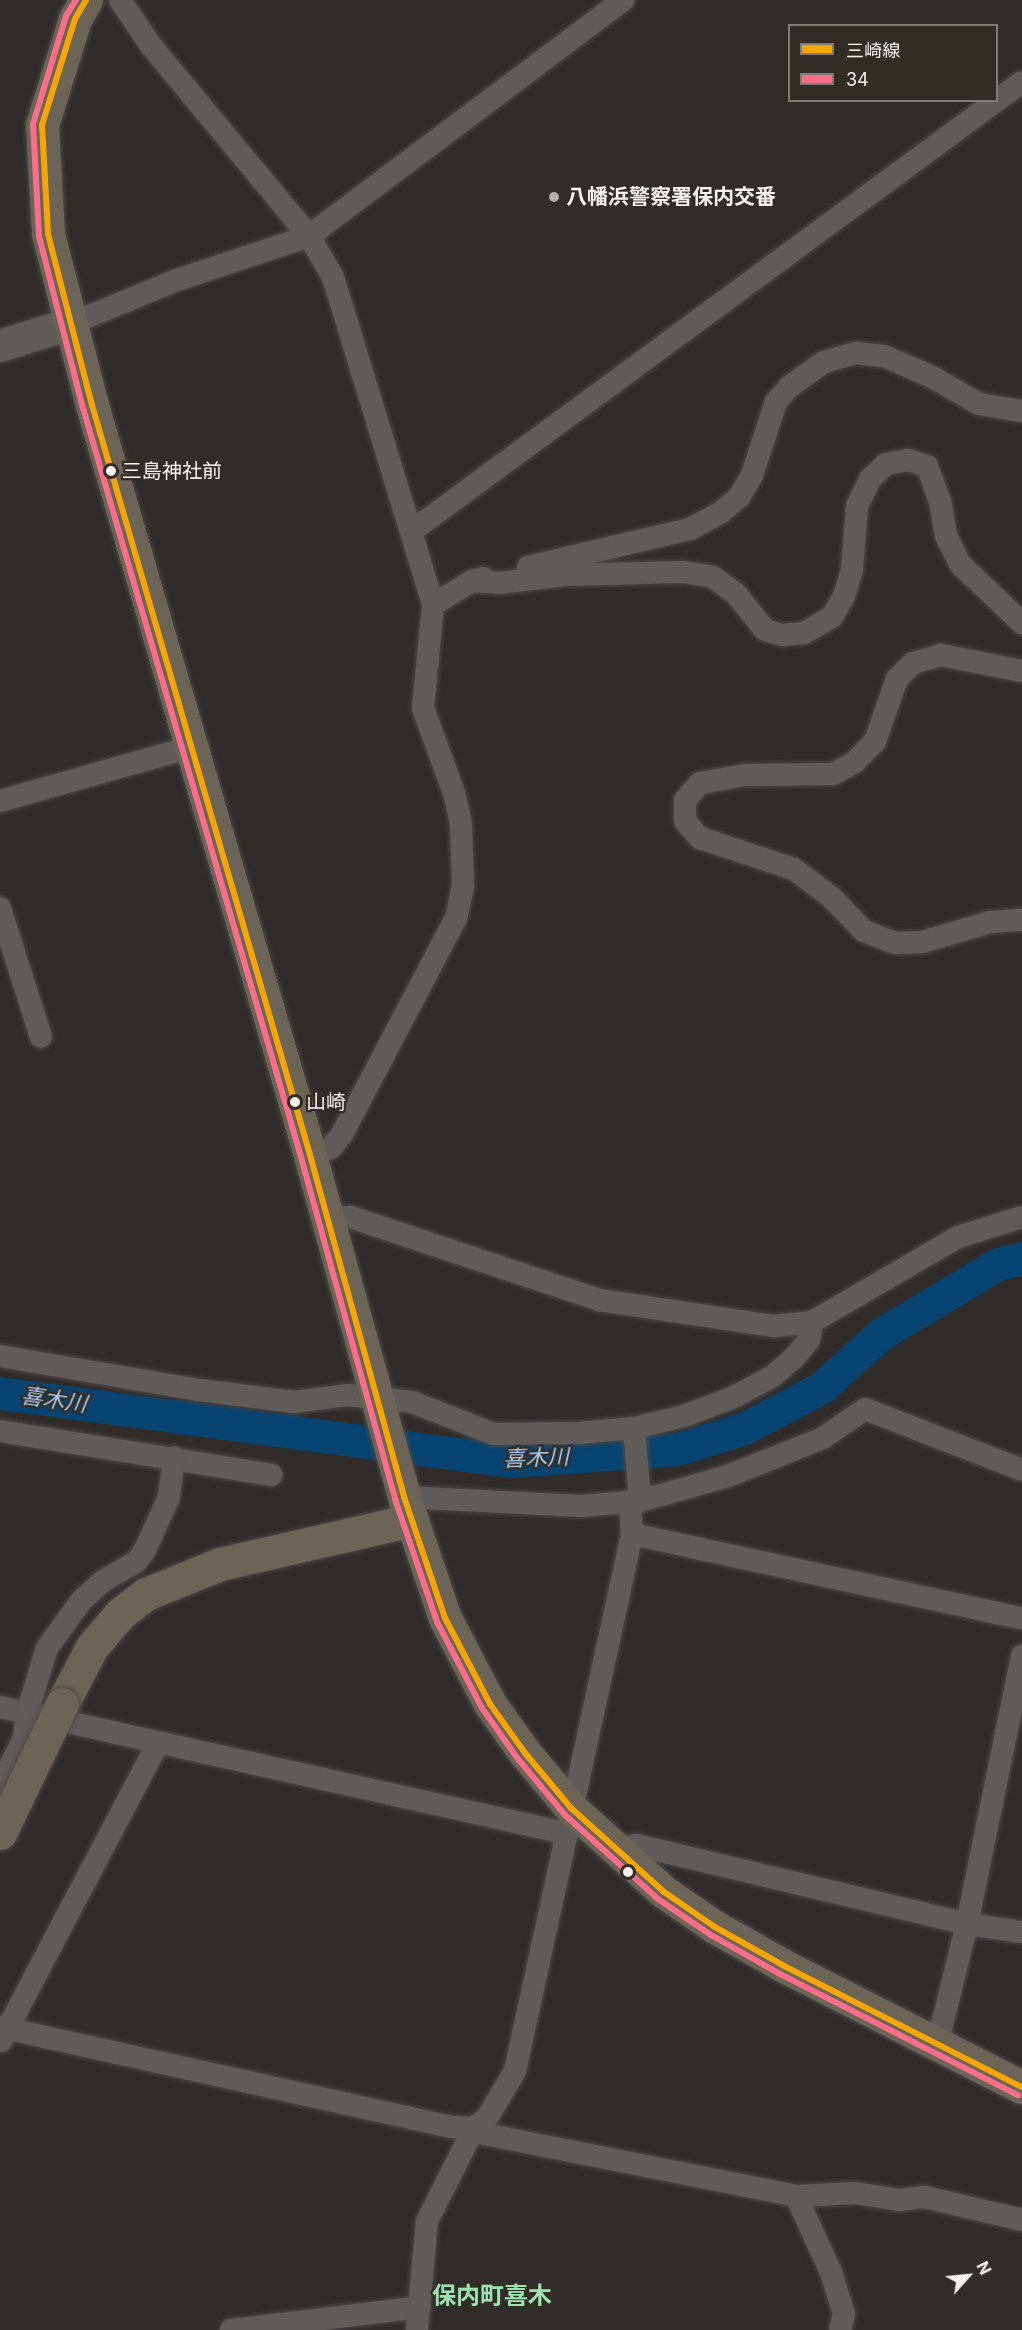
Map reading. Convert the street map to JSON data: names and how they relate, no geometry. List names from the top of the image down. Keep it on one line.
{"districts":["保内町喜木"],"water":["喜木川"],"places":["八幡浜警察署保内交番","三島神社前","山崎"],"lines":["transit line 三崎線","transit line 34"],"legend":["三崎線","34"],"north":"top right"}
